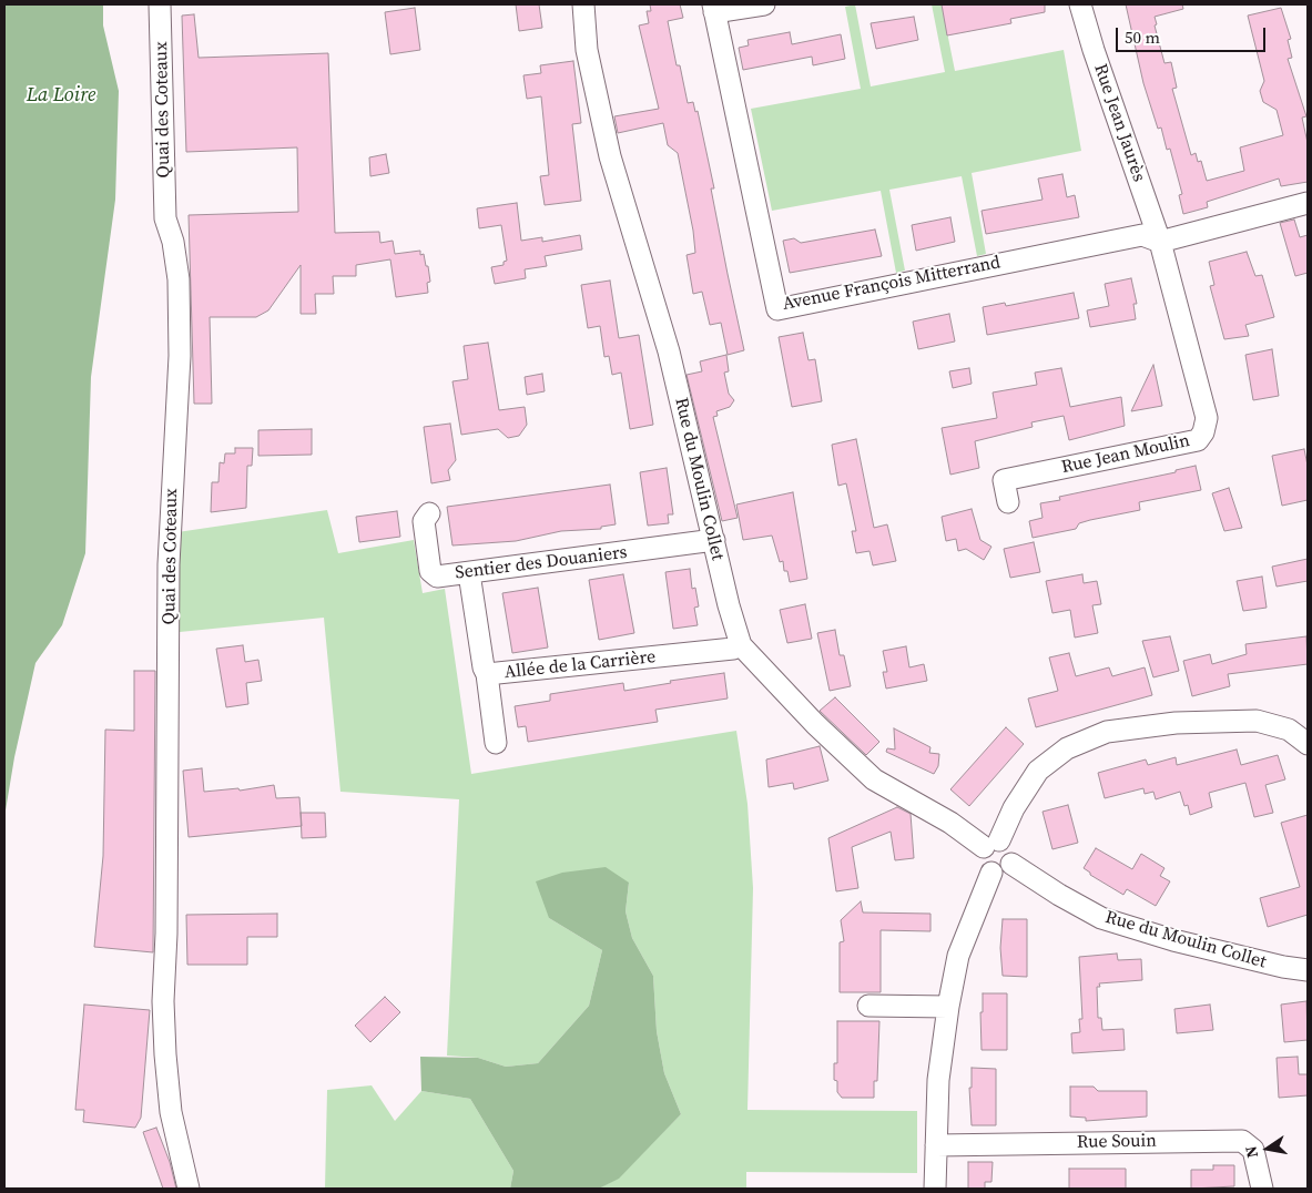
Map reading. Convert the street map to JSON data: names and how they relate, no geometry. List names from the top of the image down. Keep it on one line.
{"streets":{"street":["Quai des Coteaux","Rue Jean Jaurès","Avenue François Mitterrand","Rue Jean Moulin","Rue du Moulin Collet","Sentier des Douaniers","Allée de la Carrière","Rue Souin"]},"crossings":[["Rue Jean Jaurès","Avenue François Mitterrand"],["Rue Jean Jaurès","Rue Jean Moulin"],["Avenue François Mitterrand","Rue Jean Moulin"],["Rue du Moulin Collet","Sentier des Douaniers"],["Rue du Moulin Collet","Allée de la Carrière"],["Sentier des Douaniers","Allée de la Carrière"]],"water":["La Loire"],"scale_bar":"50 m","north":"left"}
